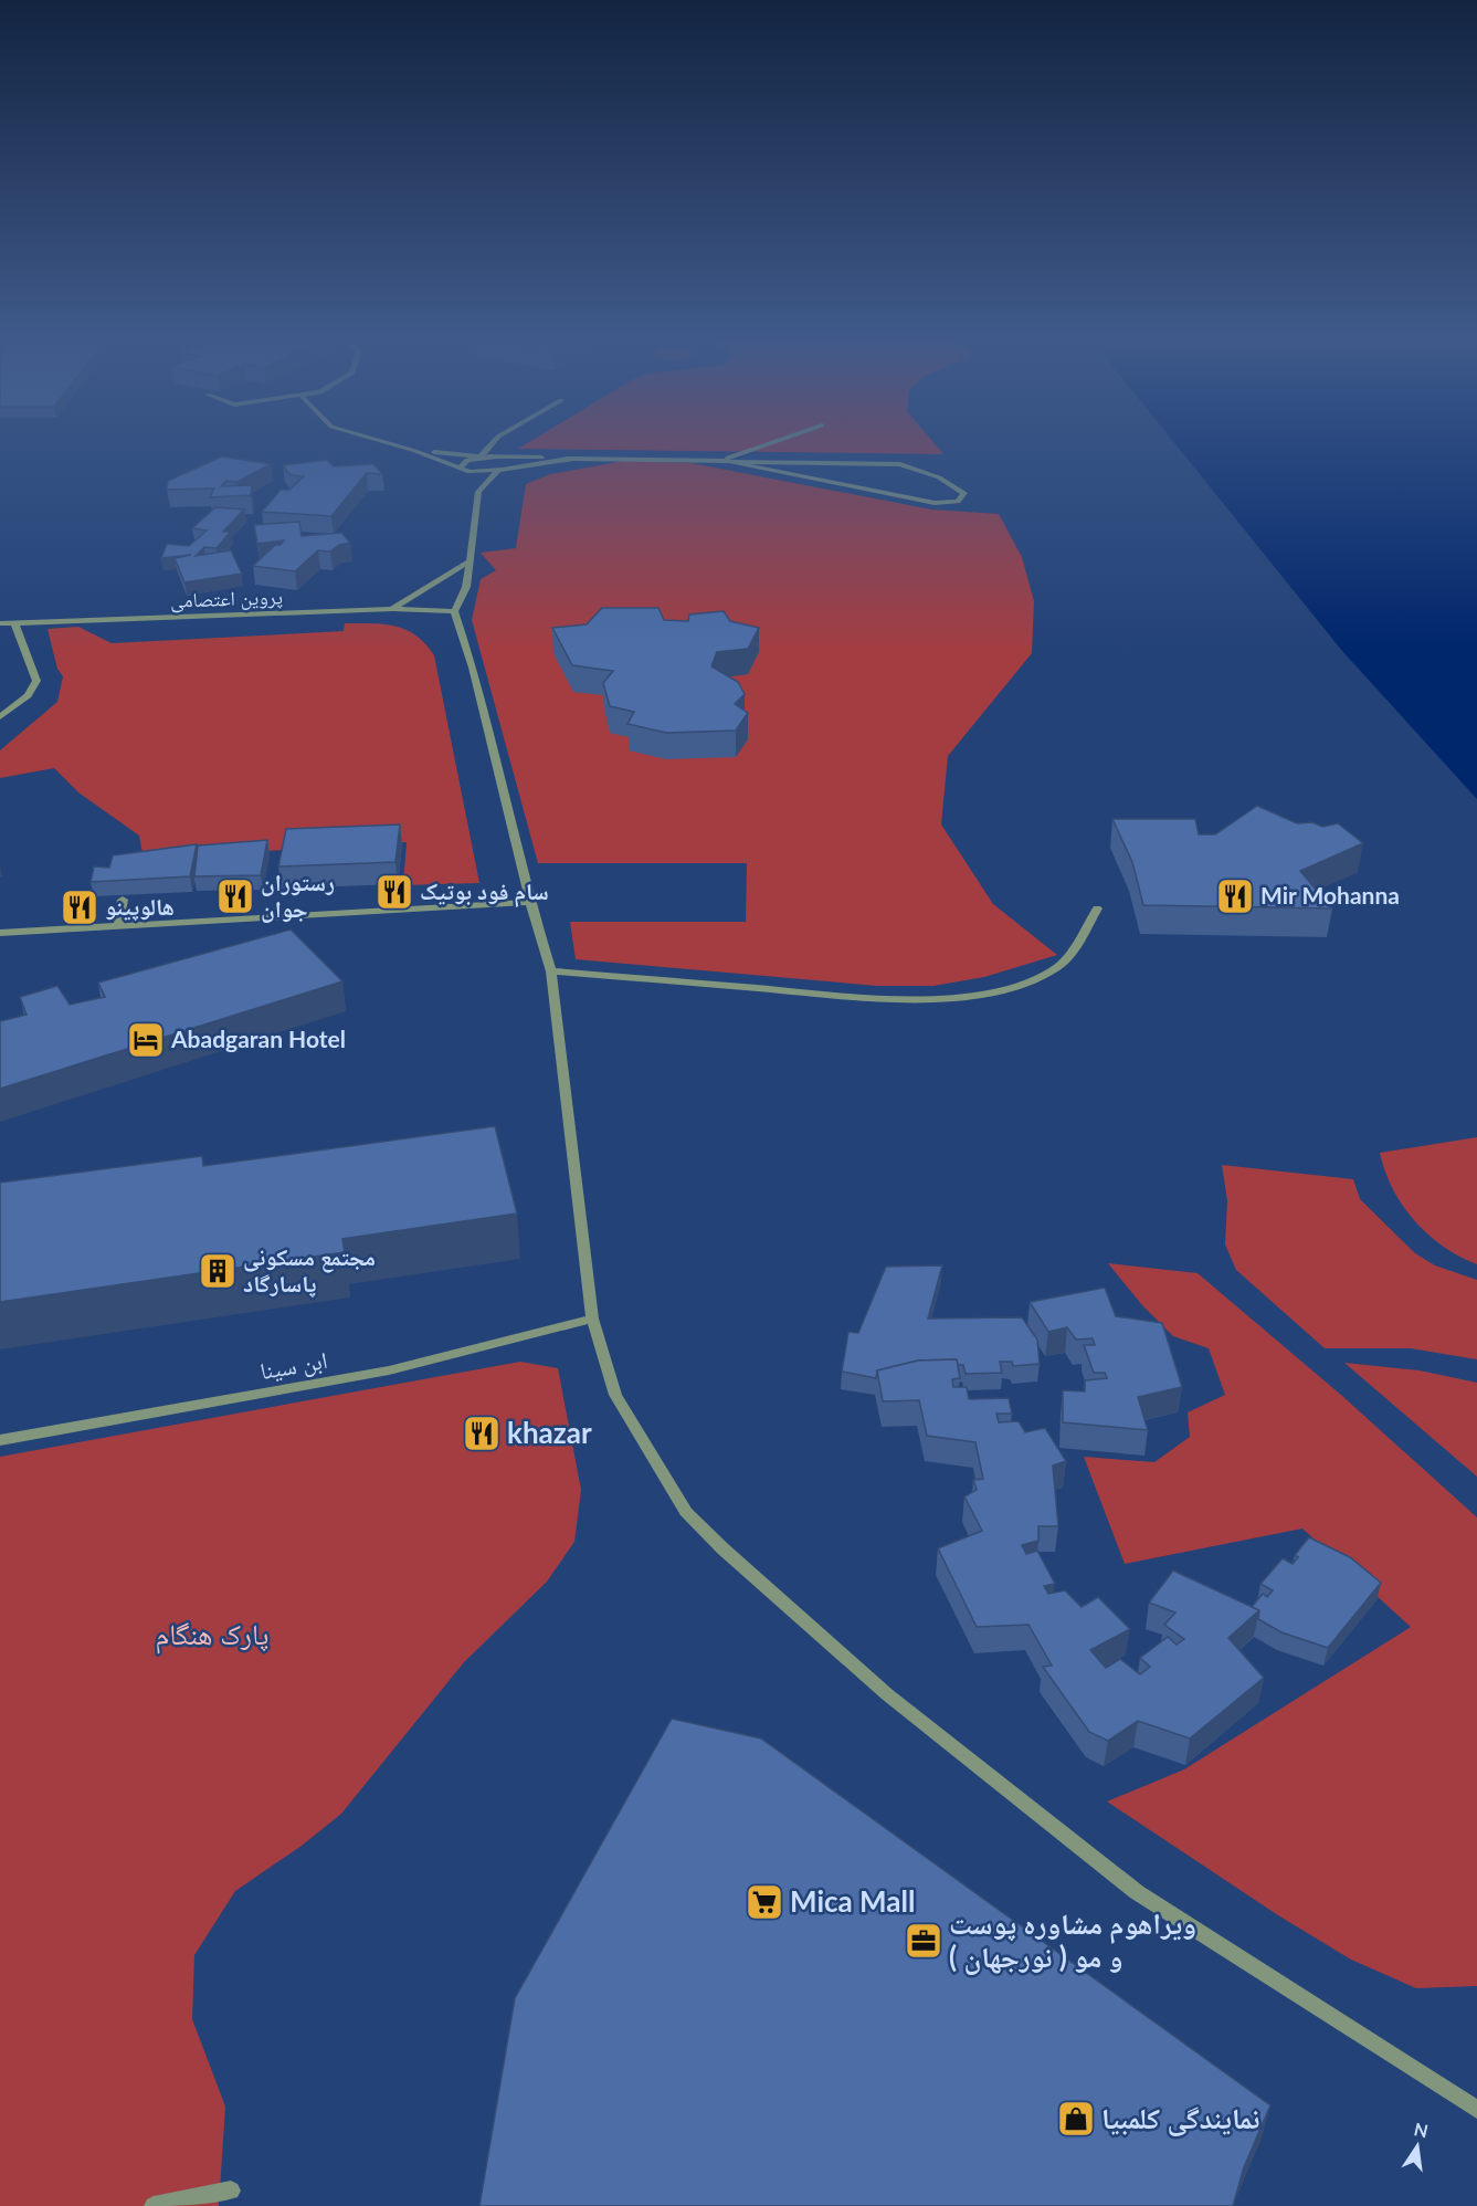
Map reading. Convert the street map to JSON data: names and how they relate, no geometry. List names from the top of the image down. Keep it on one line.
{"streets":{"street":["پروین اعتصامی","ابن سینا"]},"parks":["پارک هنگام"],"places":{"restaurant":["سام فود بوتیک","رستوران جوان","Mir Mohanna","هالوپینو","khazar"],"hotel":["Abadgaran Hotel"],"building":["مجتمع مسکونی پاسارگاد"],"supermarket":["Mica Mall"],"office":["ویراهوم مشاوره پوست و مو ( نورجهان )"],"shop":["نمایندگی کلمبیا"]},"north":"top"}
